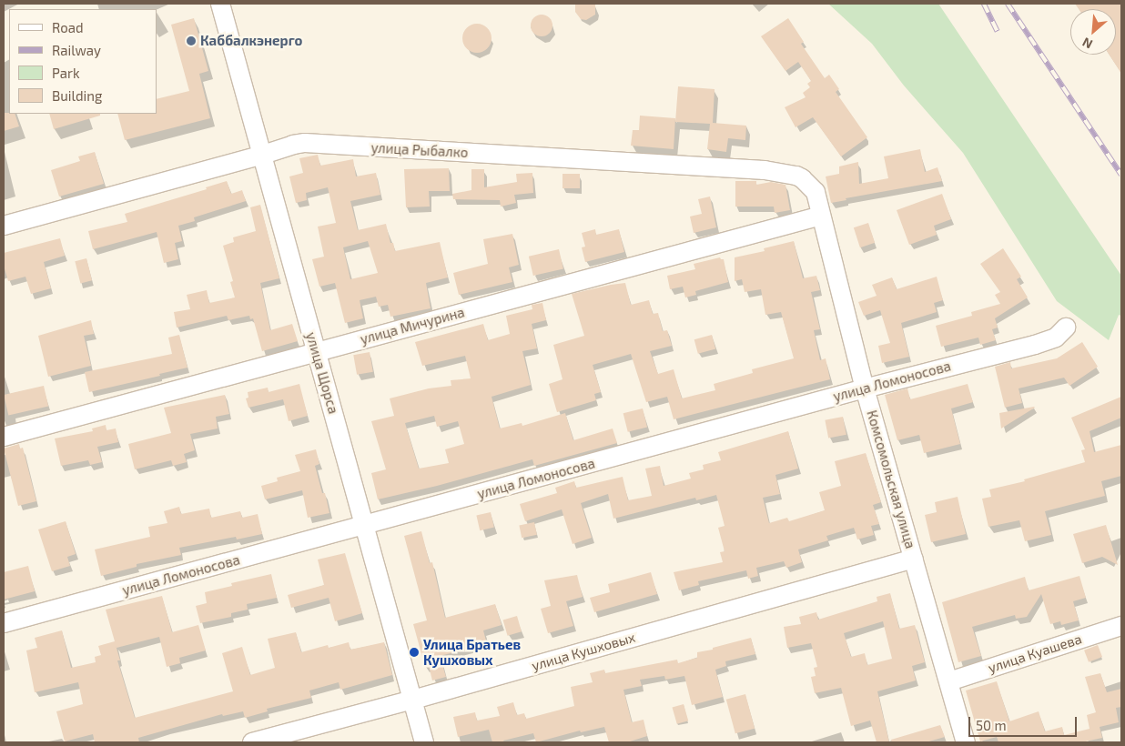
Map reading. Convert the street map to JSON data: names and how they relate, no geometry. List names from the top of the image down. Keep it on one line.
{"streets":{"street":["улица Рыбалко","улица Мичурина","улица Щорса","улица Ломоносова","Комсомольская улица","улица Кушховых","улица Куашева"]},"crossings":[["улица Рыбалко","улица Мичурина"],["улица Рыбалко","улица Щорса"],["улица Рыбалко","Комсомольская улица"],["улица Мичурина","улица Щорса"],["улица Мичурина","Комсомольская улица"],["улица Щорса","улица Ломоносова"],["улица Щорса","улица Кушховых"],["улица Ломоносова","Комсомольская улица"],["Комсомольская улица","улица Кушховых"],["Комсомольская улица","улица Куашева"]],"places":["Каббалкэнерго","Улица Братьев Кушховых"],"legend":["Road","Railway","Park","Building"],"scale_bar":"50 m","north":"bottom left"}
